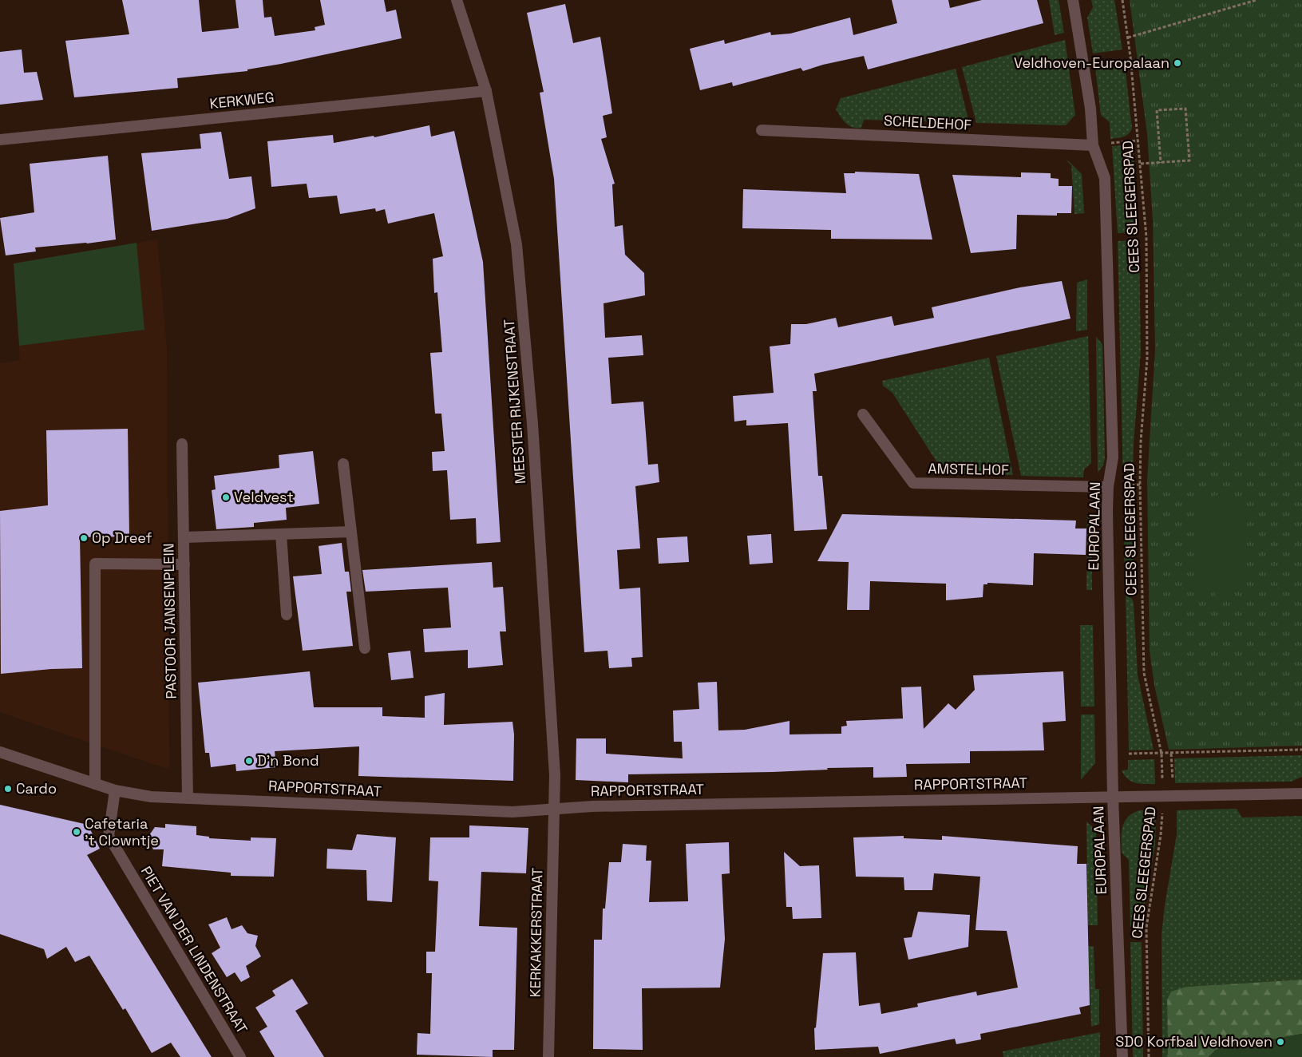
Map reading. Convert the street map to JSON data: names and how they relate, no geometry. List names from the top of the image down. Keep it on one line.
{"streets":{"street":["KERKWEG","SCHELDEHOF","MEESTER RIJKENSTRAAT","AMSTELHOF","EUROPALAAN","PASTOOR JANSENPLEIN","RAPPORTSTRAAT","KERKAKKERSTRAAT","PIET VAN DER LINDENSTRAAT"],"path":["CEES SLEEGERSPAD"]},"crossings":[["KERKWEG","MEESTER RIJKENSTRAAT"],["SCHELDEHOF","EUROPALAAN"],["CEES SLEEGERSPAD","RAPPORTSTRAAT"],["MEESTER RIJKENSTRAAT","RAPPORTSTRAAT"],["MEESTER RIJKENSTRAAT","KERKAKKERSTRAAT"],["AMSTELHOF","EUROPALAAN"],["EUROPALAAN","RAPPORTSTRAAT"],["PASTOOR JANSENPLEIN","RAPPORTSTRAAT"],["RAPPORTSTRAAT","KERKAKKERSTRAAT"],["RAPPORTSTRAAT","PIET VAN DER LINDENSTRAAT"]],"places":["Veldhoven-Europalaan","Veldvest","Op Dreef","D'n Bond","Cardo","Cafetaria 't Clowntje","SDO Korfbal Veldhoven"]}
